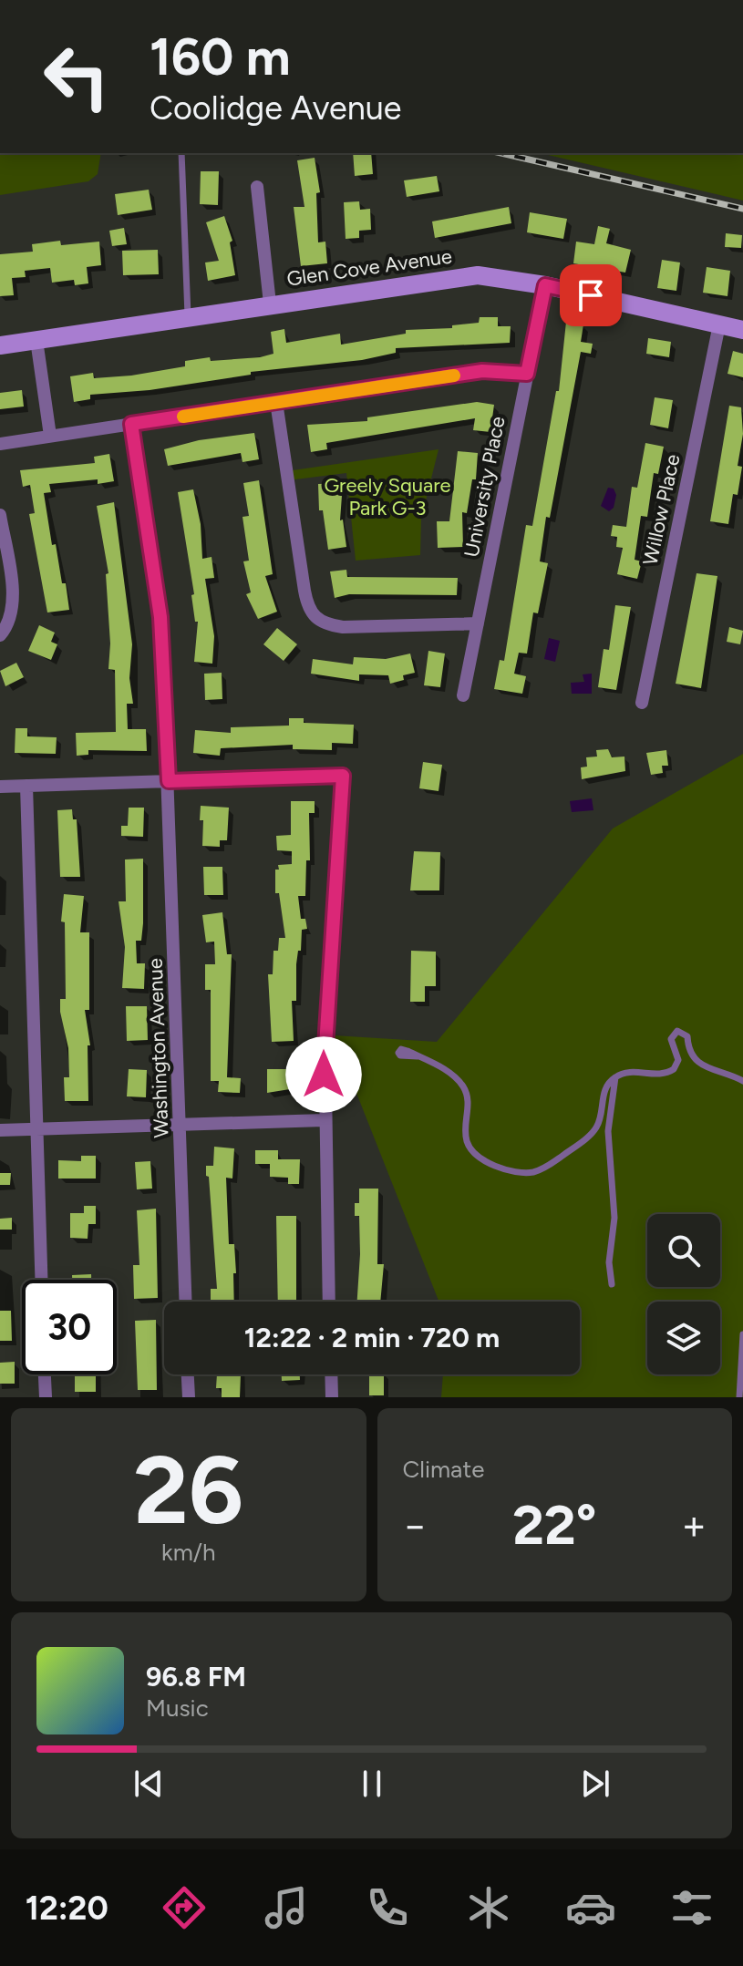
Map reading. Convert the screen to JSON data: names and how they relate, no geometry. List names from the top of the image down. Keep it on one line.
{"streets":{"main road":["Glen Cove Avenue"],"street":["University Place","Willow Place","Washington Avenue"]},"crossings":[["Glen Cove Avenue","University Place"],["Glen Cove Avenue","Willow Place"]],"parks":["Greely Square Park G-3"],"page":{"turn":["160 m","Coolidge Avenue"],"limit":"30","trip":"12:22 · 2 min · 720 m","tile":[["26","km/h"],"Climate"],"heat":["−","22°","+"],"song":["96.8 FM","Music"],"tabs":"12:20"}}
